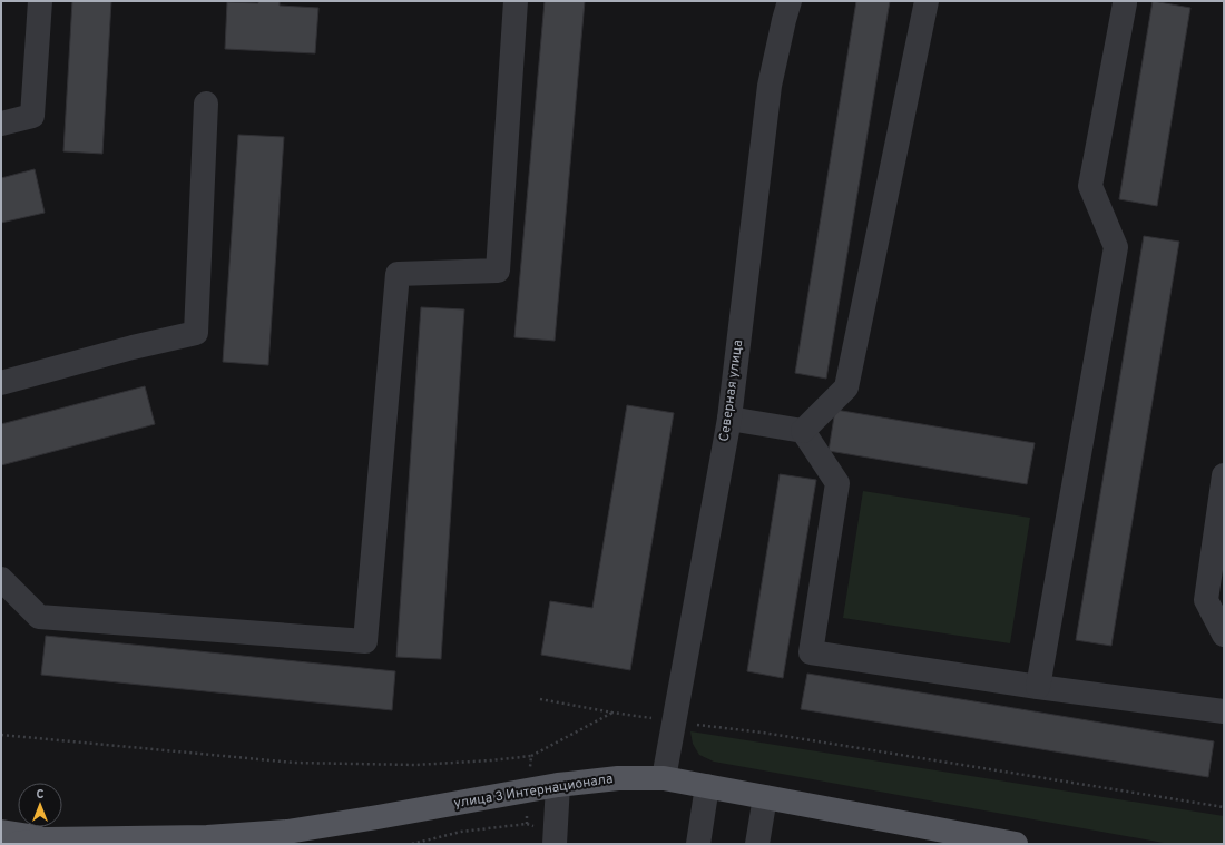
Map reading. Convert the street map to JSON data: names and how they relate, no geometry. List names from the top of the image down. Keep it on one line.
{"streets":{"main road":["улица 3 Интернационала"],"street":["Северная улица"]},"crossings":[["Северная улица","улица 3 Интернационала"]],"north":"top"}
